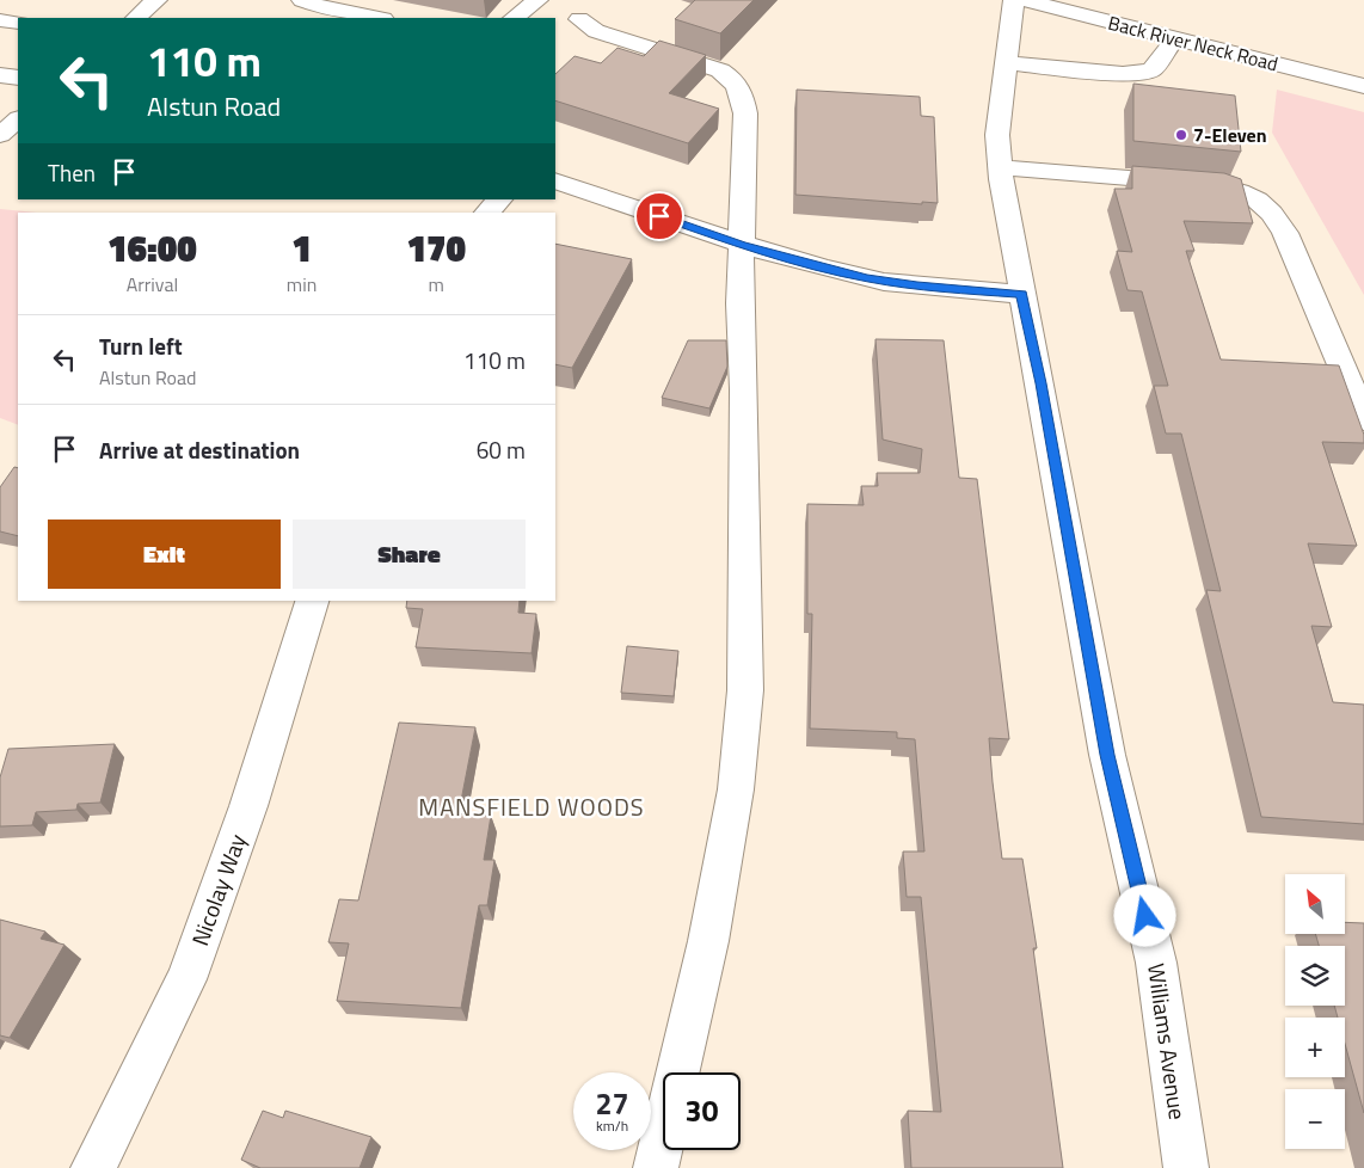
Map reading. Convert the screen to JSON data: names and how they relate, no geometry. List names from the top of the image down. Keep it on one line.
{"streets":{"street":["Back River Neck Road","Nicolay Way","Williams Avenue"]},"districts":["MANSFIELD WOODS"],"places":["7-Eleven"],"north":"top left","page":{"turn":["110 m","Alstun Road"],"then":"Then","eta":["16:00","Arrival","1","min","170","m"],"list":[{"name":"Turn left","note":"Alstun Road","value":"110 m"},{"name":"Arrive at destination","value":"60 m"}],"buttons":["Exit","Share"],"map_buttons":["+","−"],"speed":"27 km/h","limit":"30"}}
